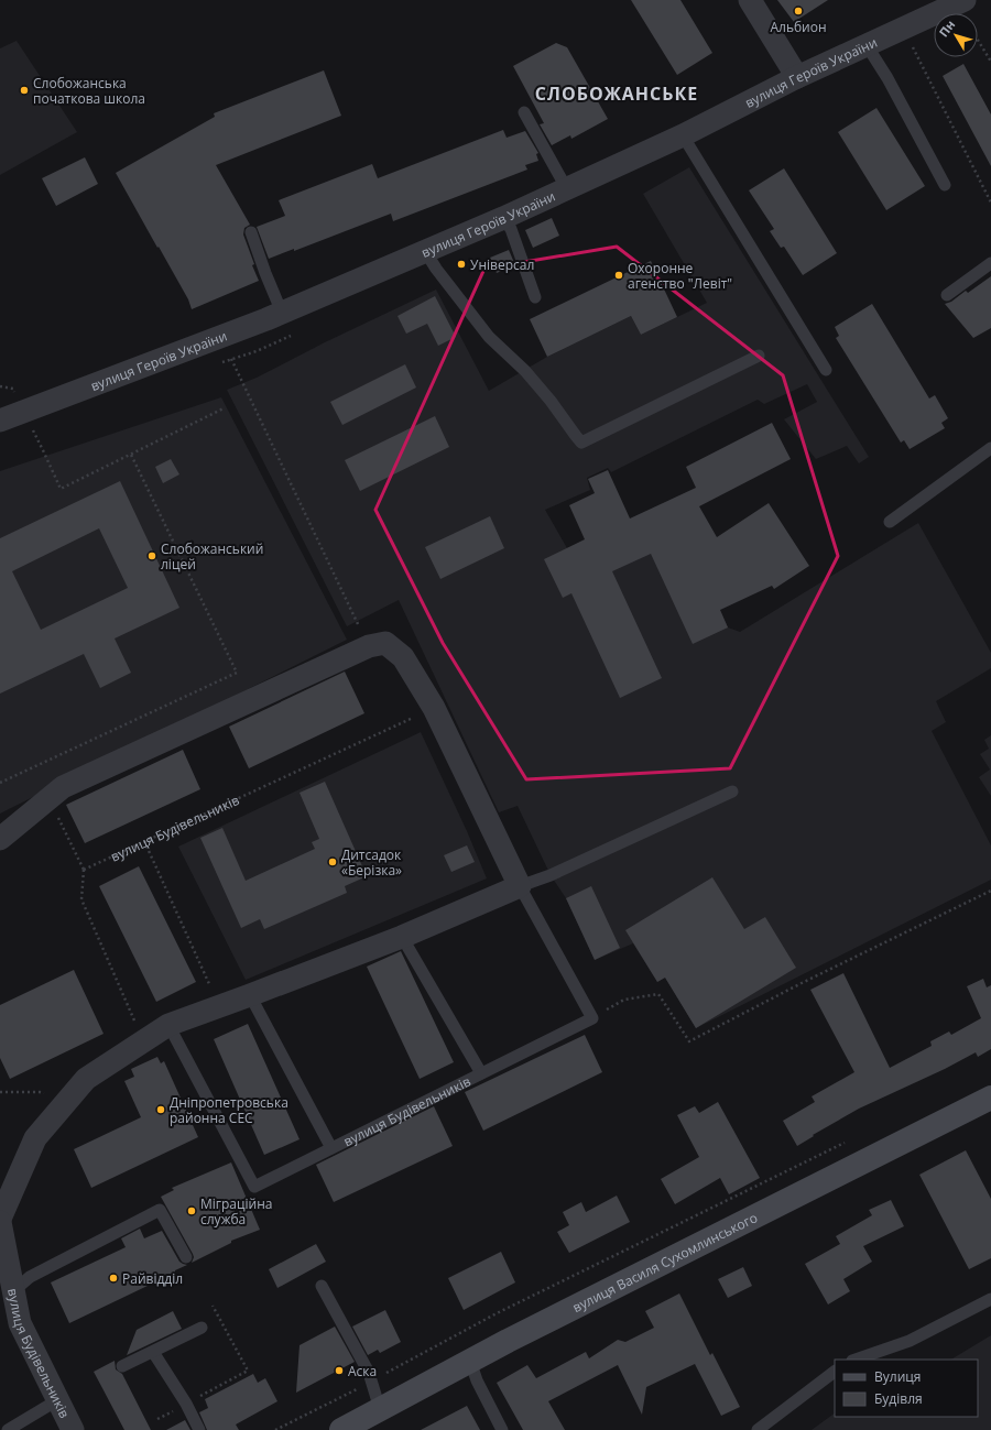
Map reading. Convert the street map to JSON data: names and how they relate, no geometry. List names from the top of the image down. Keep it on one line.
{"streets":{"main road":["вулиця Василя Сухомлинського"],"street":["вулиця Героїв України","вулиця Будівельників"]},"districts":["СЛОБОЖАНСЬКЕ"],"places":["Альбион","Cлобожанська початкова школа","Універсал","Охоронне агенство \"Левіт\"","Слобожанський ліцей","Дитсадок «Берізка»","Дніпропетровська районна СЕС","Міграційна служба","Райвідділ","Аска"],"legend":["Вулиця","Будівля"],"north":"top left"}
